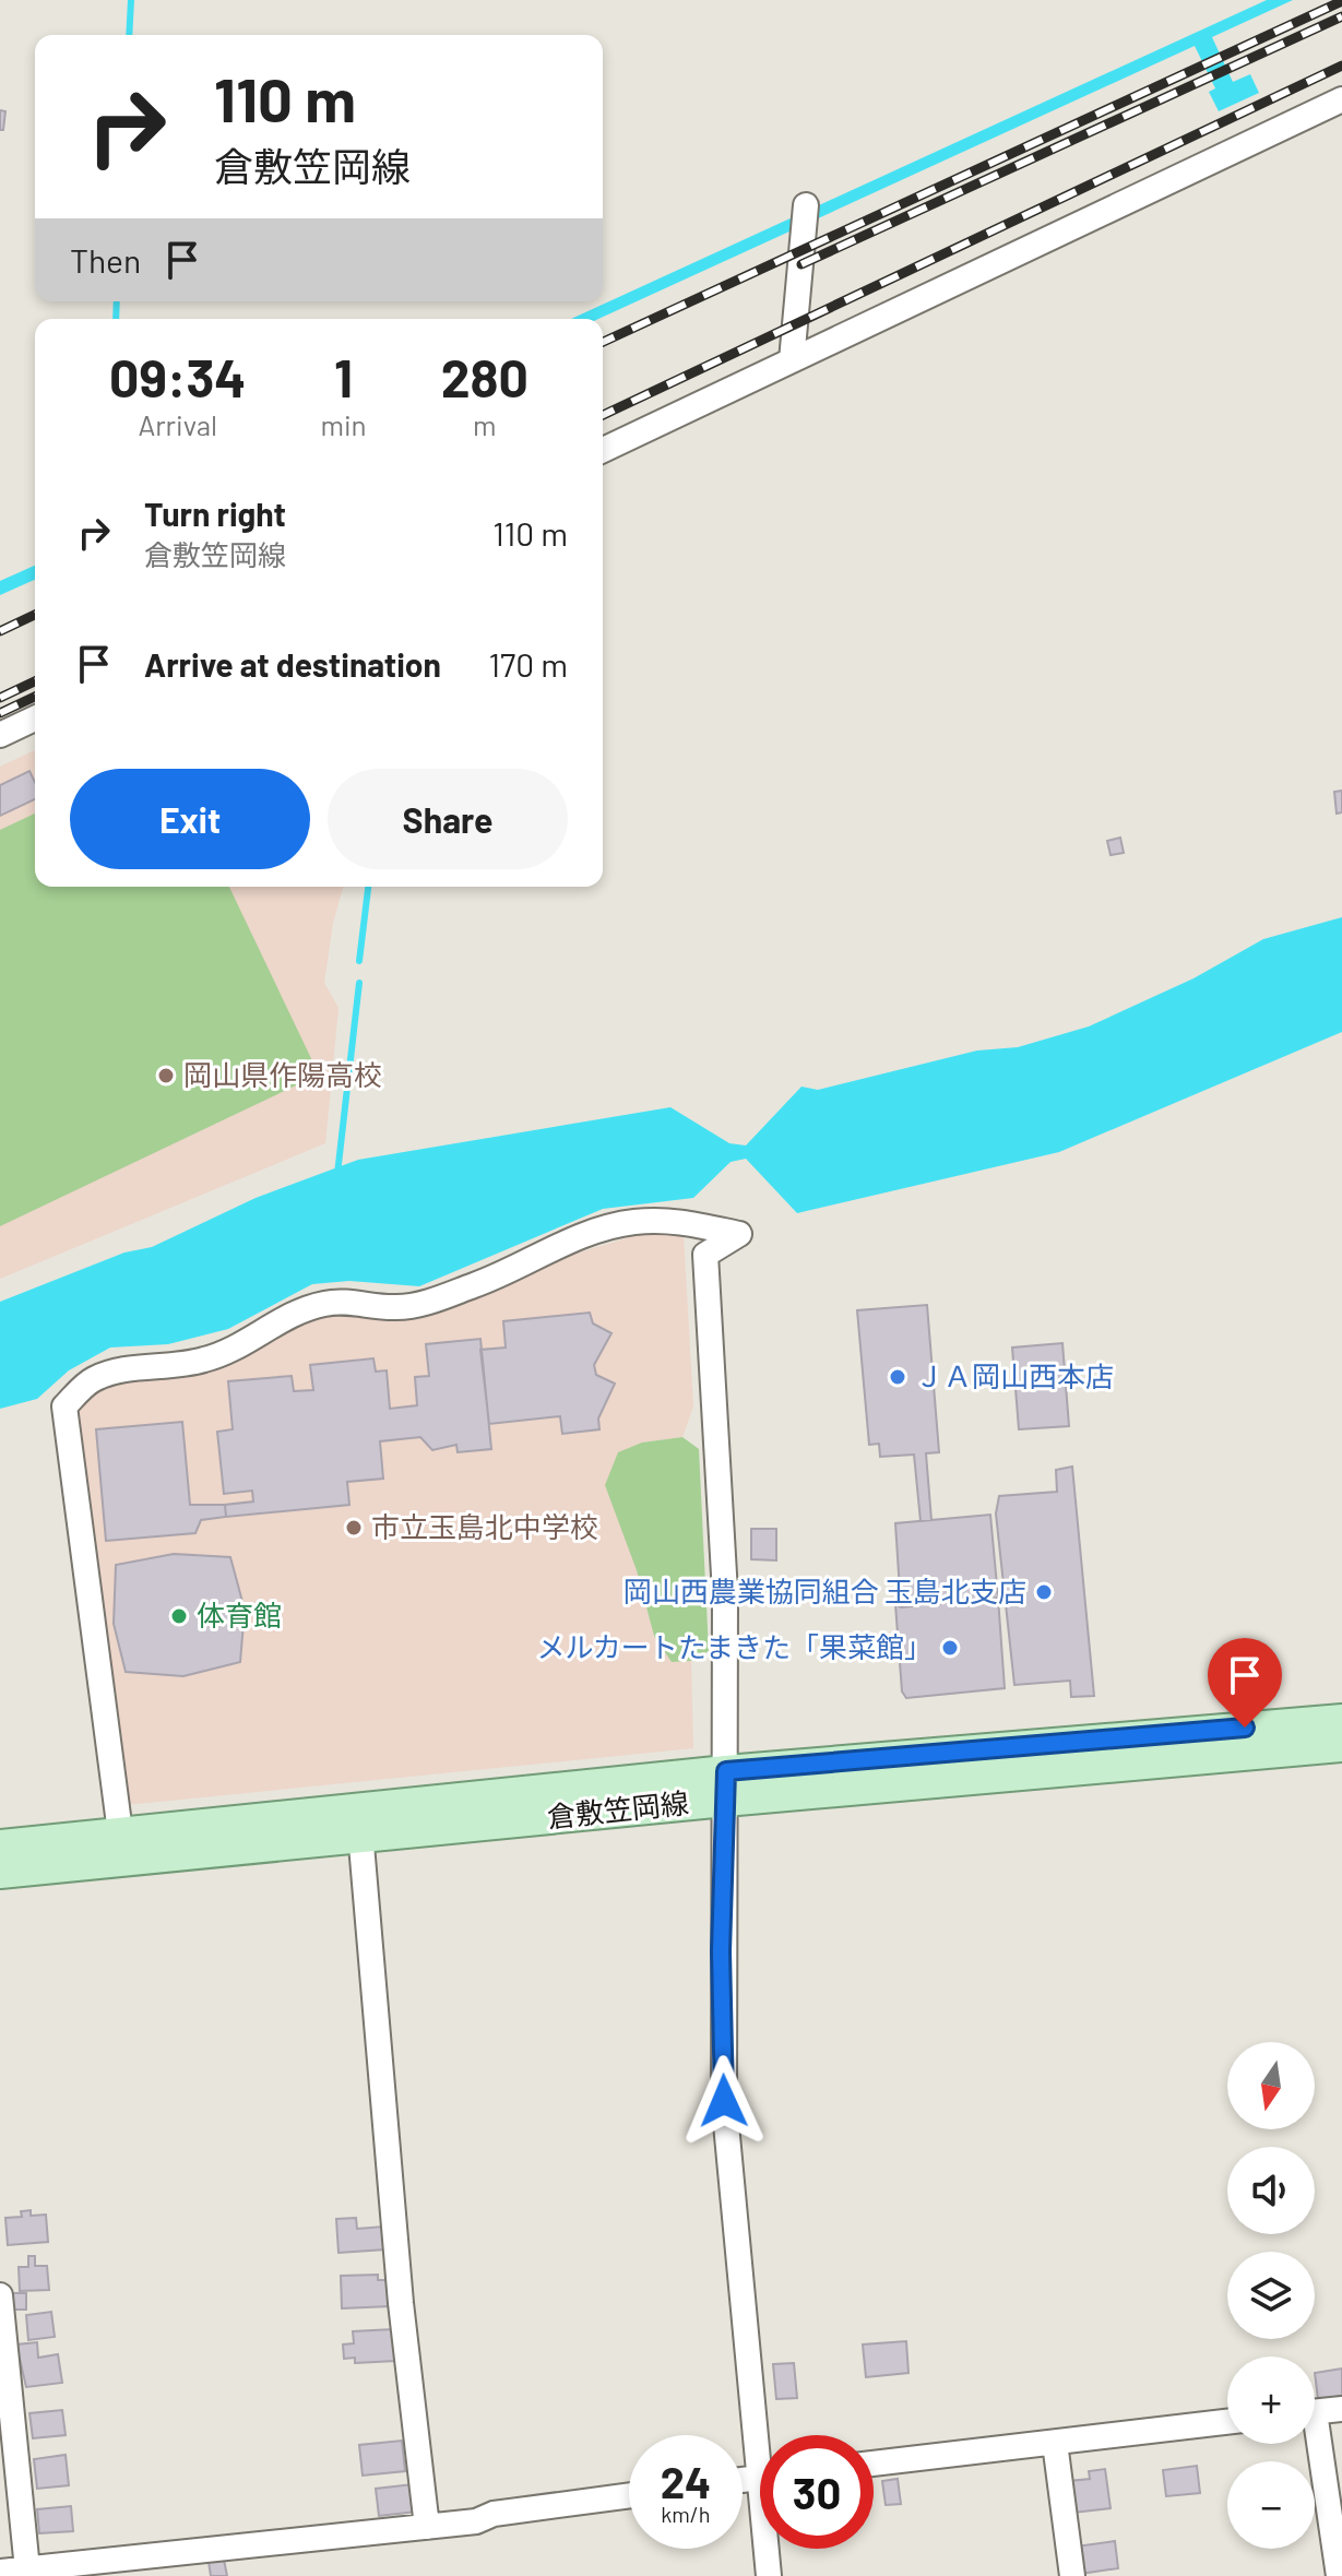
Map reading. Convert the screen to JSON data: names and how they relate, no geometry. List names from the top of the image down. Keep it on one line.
{"streets":{"main road":["倉敷笠岡線"]},"places":["岡山県作陽高校","ＪＡ岡山西本店","市立玉島北中学校","岡山西農業協同組合 玉島北支店","体育館","メルカートたまきた「果菜館」"],"north":"bottom","page":{"turn":["110 m","倉敷笠岡線"],"then":"Then","eta":["09:34","Arrival","1","min","280","m"],"list":[{"name":"Turn right","note":"倉敷笠岡線","value":"110 m"},{"name":"Arrive at destination","value":"170 m"}],"buttons":["Exit","Share"],"map_buttons":["+","−"],"speed":"24 km/h","limit":"30"}}
